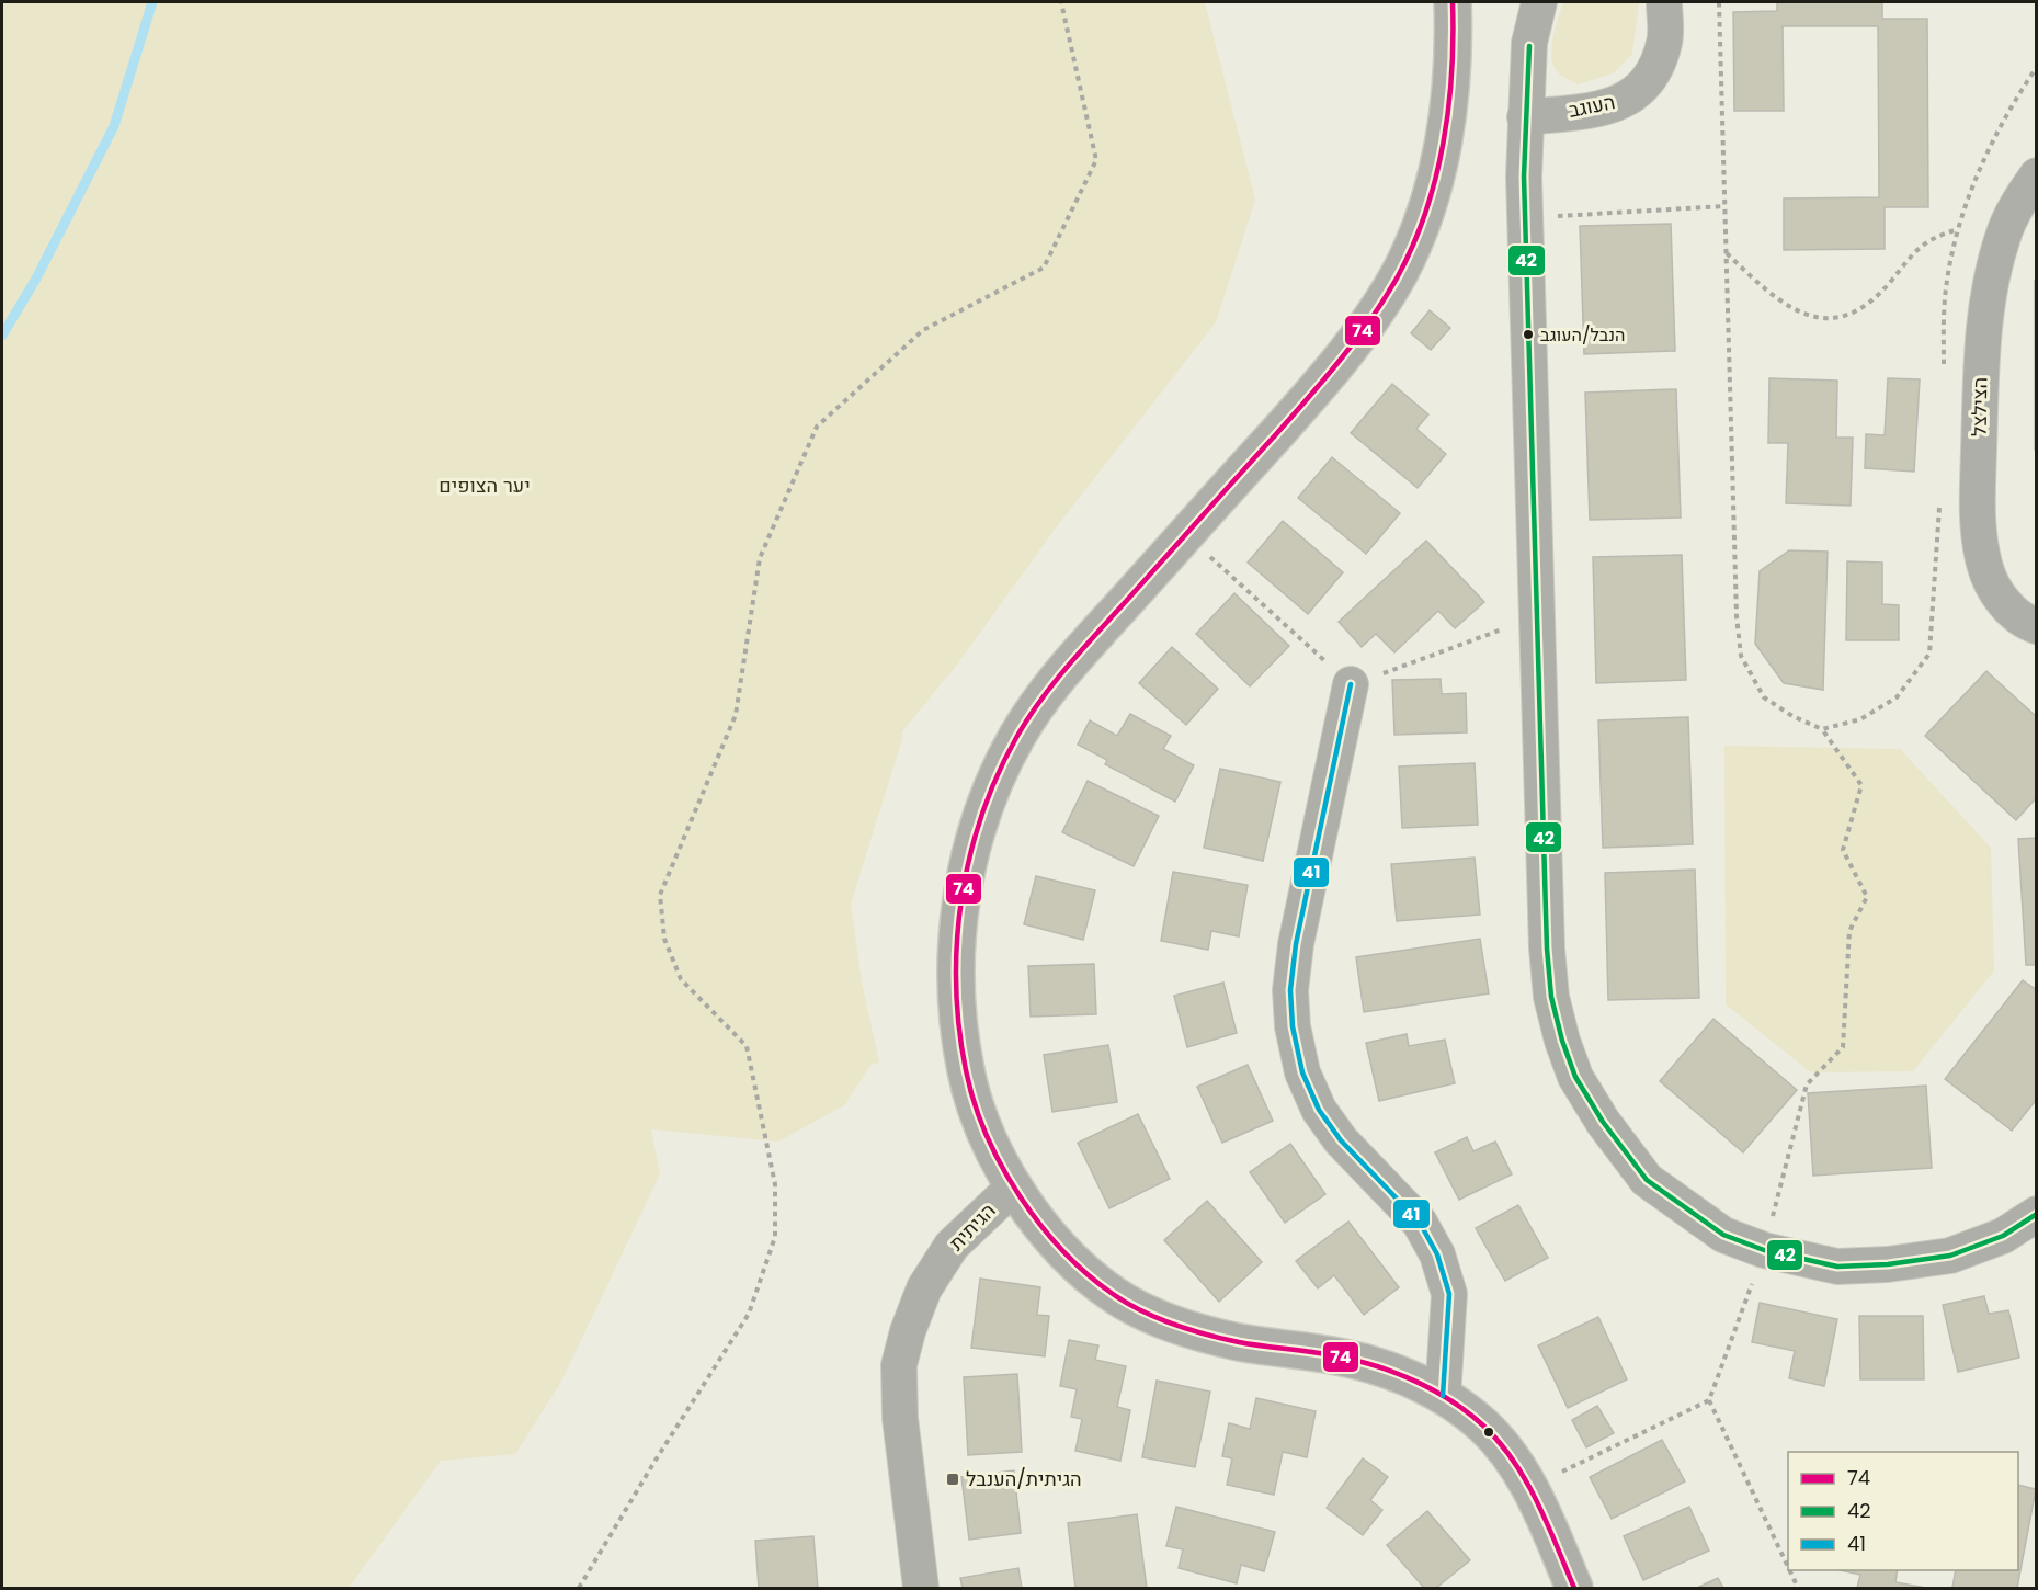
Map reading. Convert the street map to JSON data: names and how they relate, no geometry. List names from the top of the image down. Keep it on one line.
{"streets":{"street":["העוגב","הצילצל","הגיתית"]},"parks":["יער הצופים"],"places":{"other":["הנבל/העוגב"],"transit":["הגיתית/הענבל"]},"lines":["transit line 74","transit line 42","transit line 41"],"legend":["74","42","41"]}
